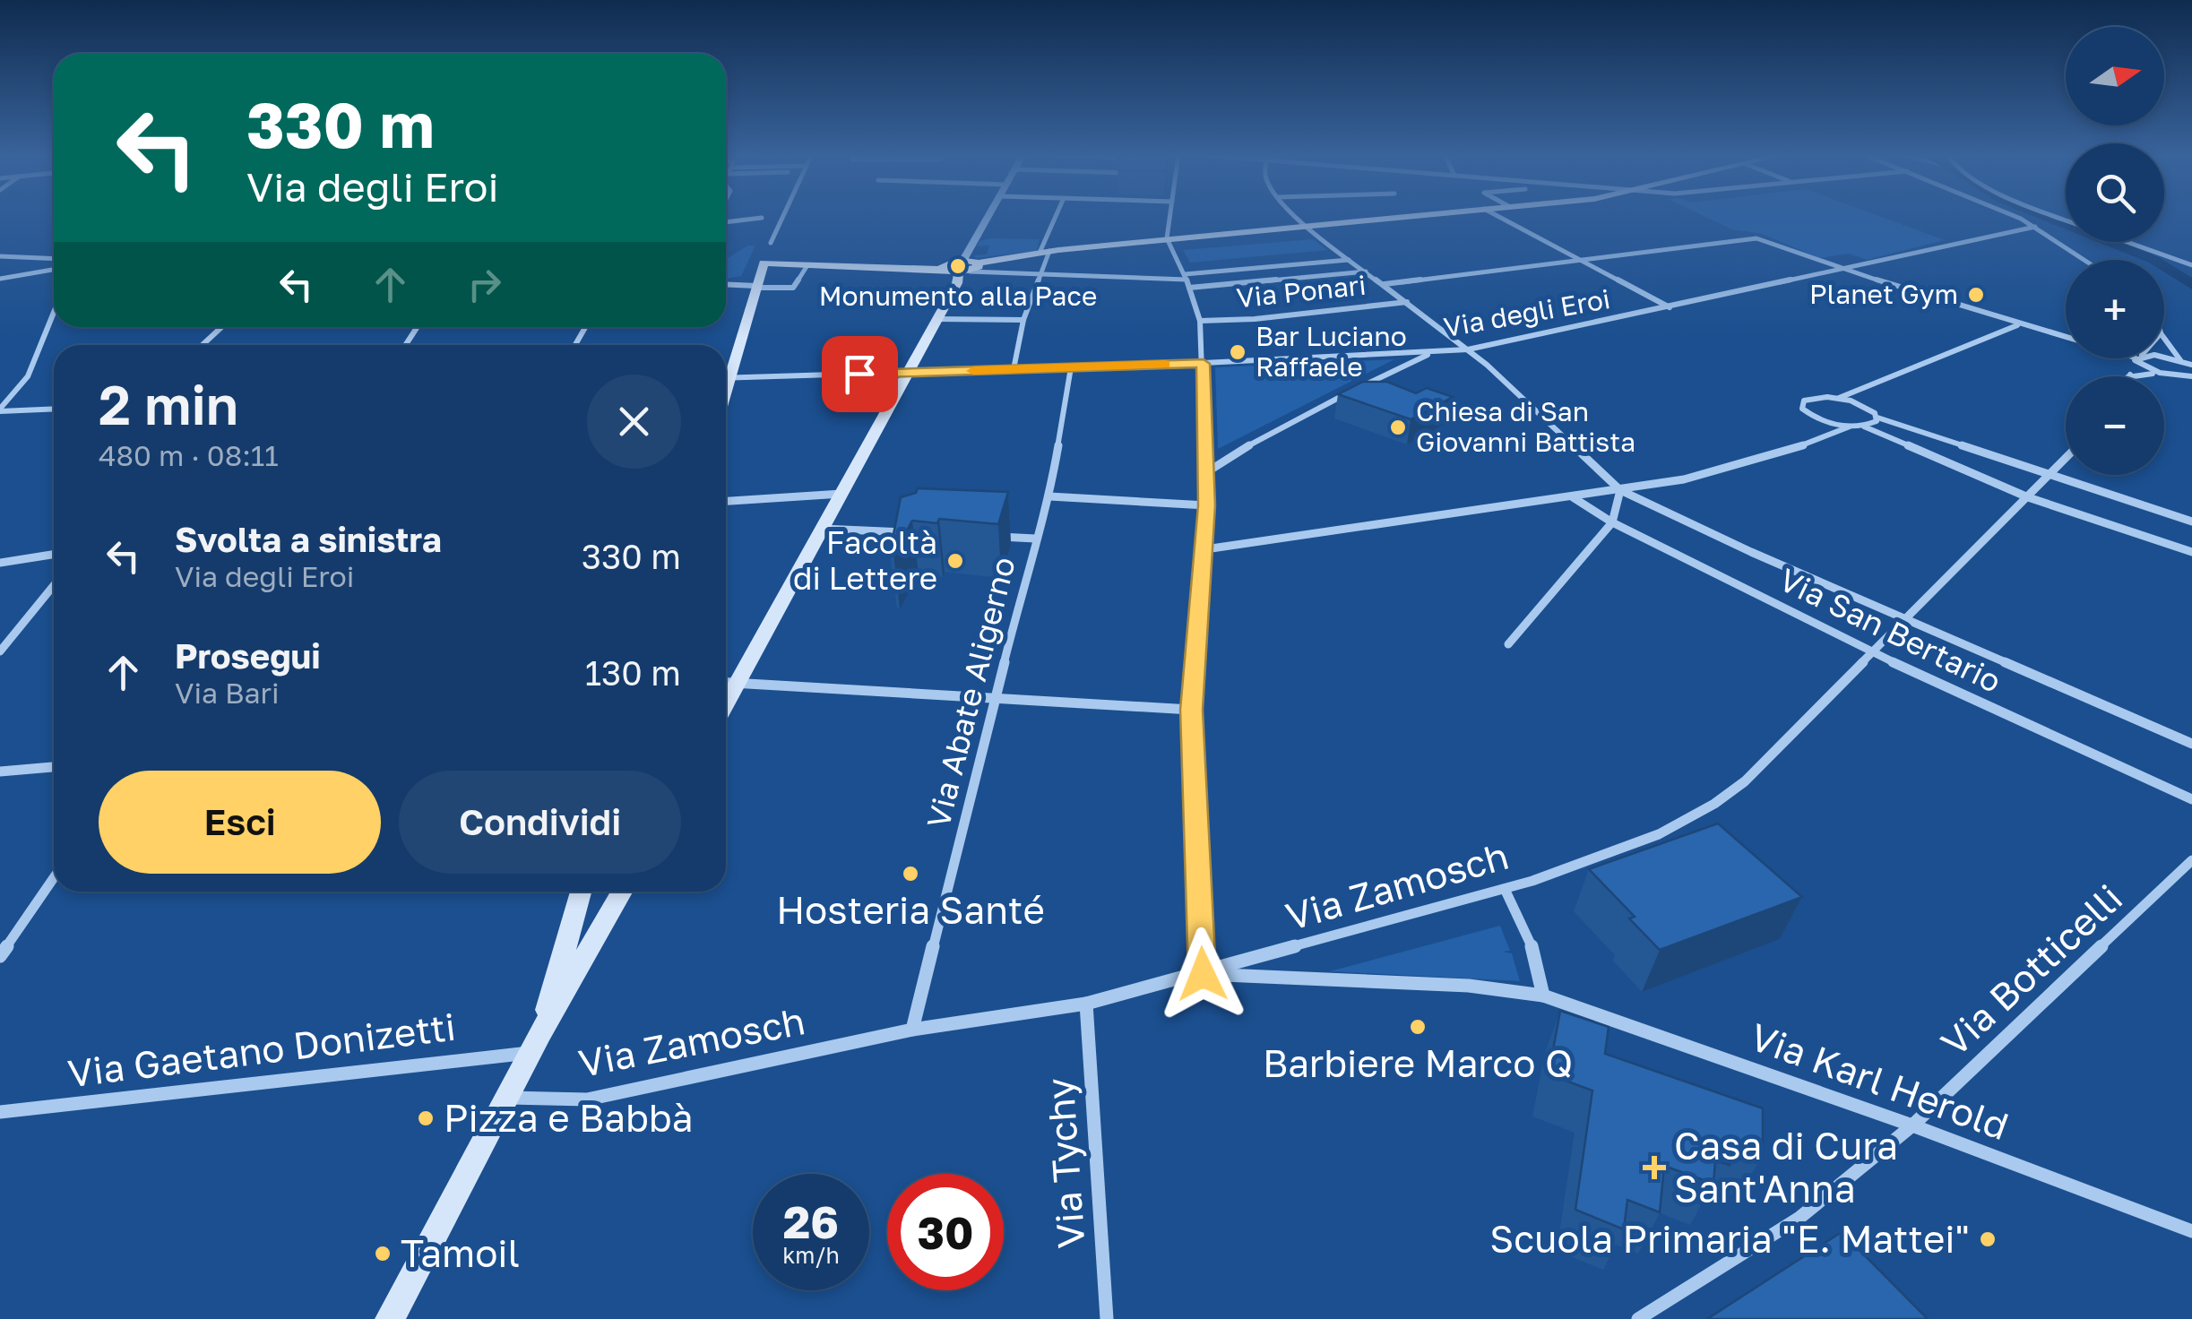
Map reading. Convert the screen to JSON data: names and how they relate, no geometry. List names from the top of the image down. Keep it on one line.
{"streets":{"street":["Via Ponari","Via degli Eroi","Via San Bertario","Via Abate Aligerno","Via Zamosch","Via Botticelli","Via Gaetano Donizetti","Via Karl Herold","Via Tychy"]},"crossings":[["Via degli Eroi","Via Abate Aligerno"],["Via San Bertario","Via Zamosch"],["Via Abate Aligerno","Via Zamosch"],["Via Zamosch","Via Karl Herold"],["Via Zamosch","Via Tychy"],["Via Botticelli","Via Karl Herold"]],"places":{"other":["Monumento alla Pace","Planet Gym","Bar Luciano Raffaele","Chiesa di San Giovanni Battista","Facoltà di Lettere","Hosteria Santé","Barbiere Marco Q","Pizza e Babbà","Scuola Primaria \"E. Mattei\"","Tamoil"],"health":["Casa di Cura Sant'Anna"]},"north":"right","page":{"map_buttons":["+","−"],"turn":["330 m","Via degli Eroi"],"heading":["2 min","480 m · 08:11"],"list":[{"name":"Svolta a sinistra","note":"Via degli Eroi","value":"330 m"},{"name":"Prosegui","note":"Via Bari","value":"130 m"}],"buttons":["Esci","Condividi"],"speed":"26 km/h","limit":"30"}}
